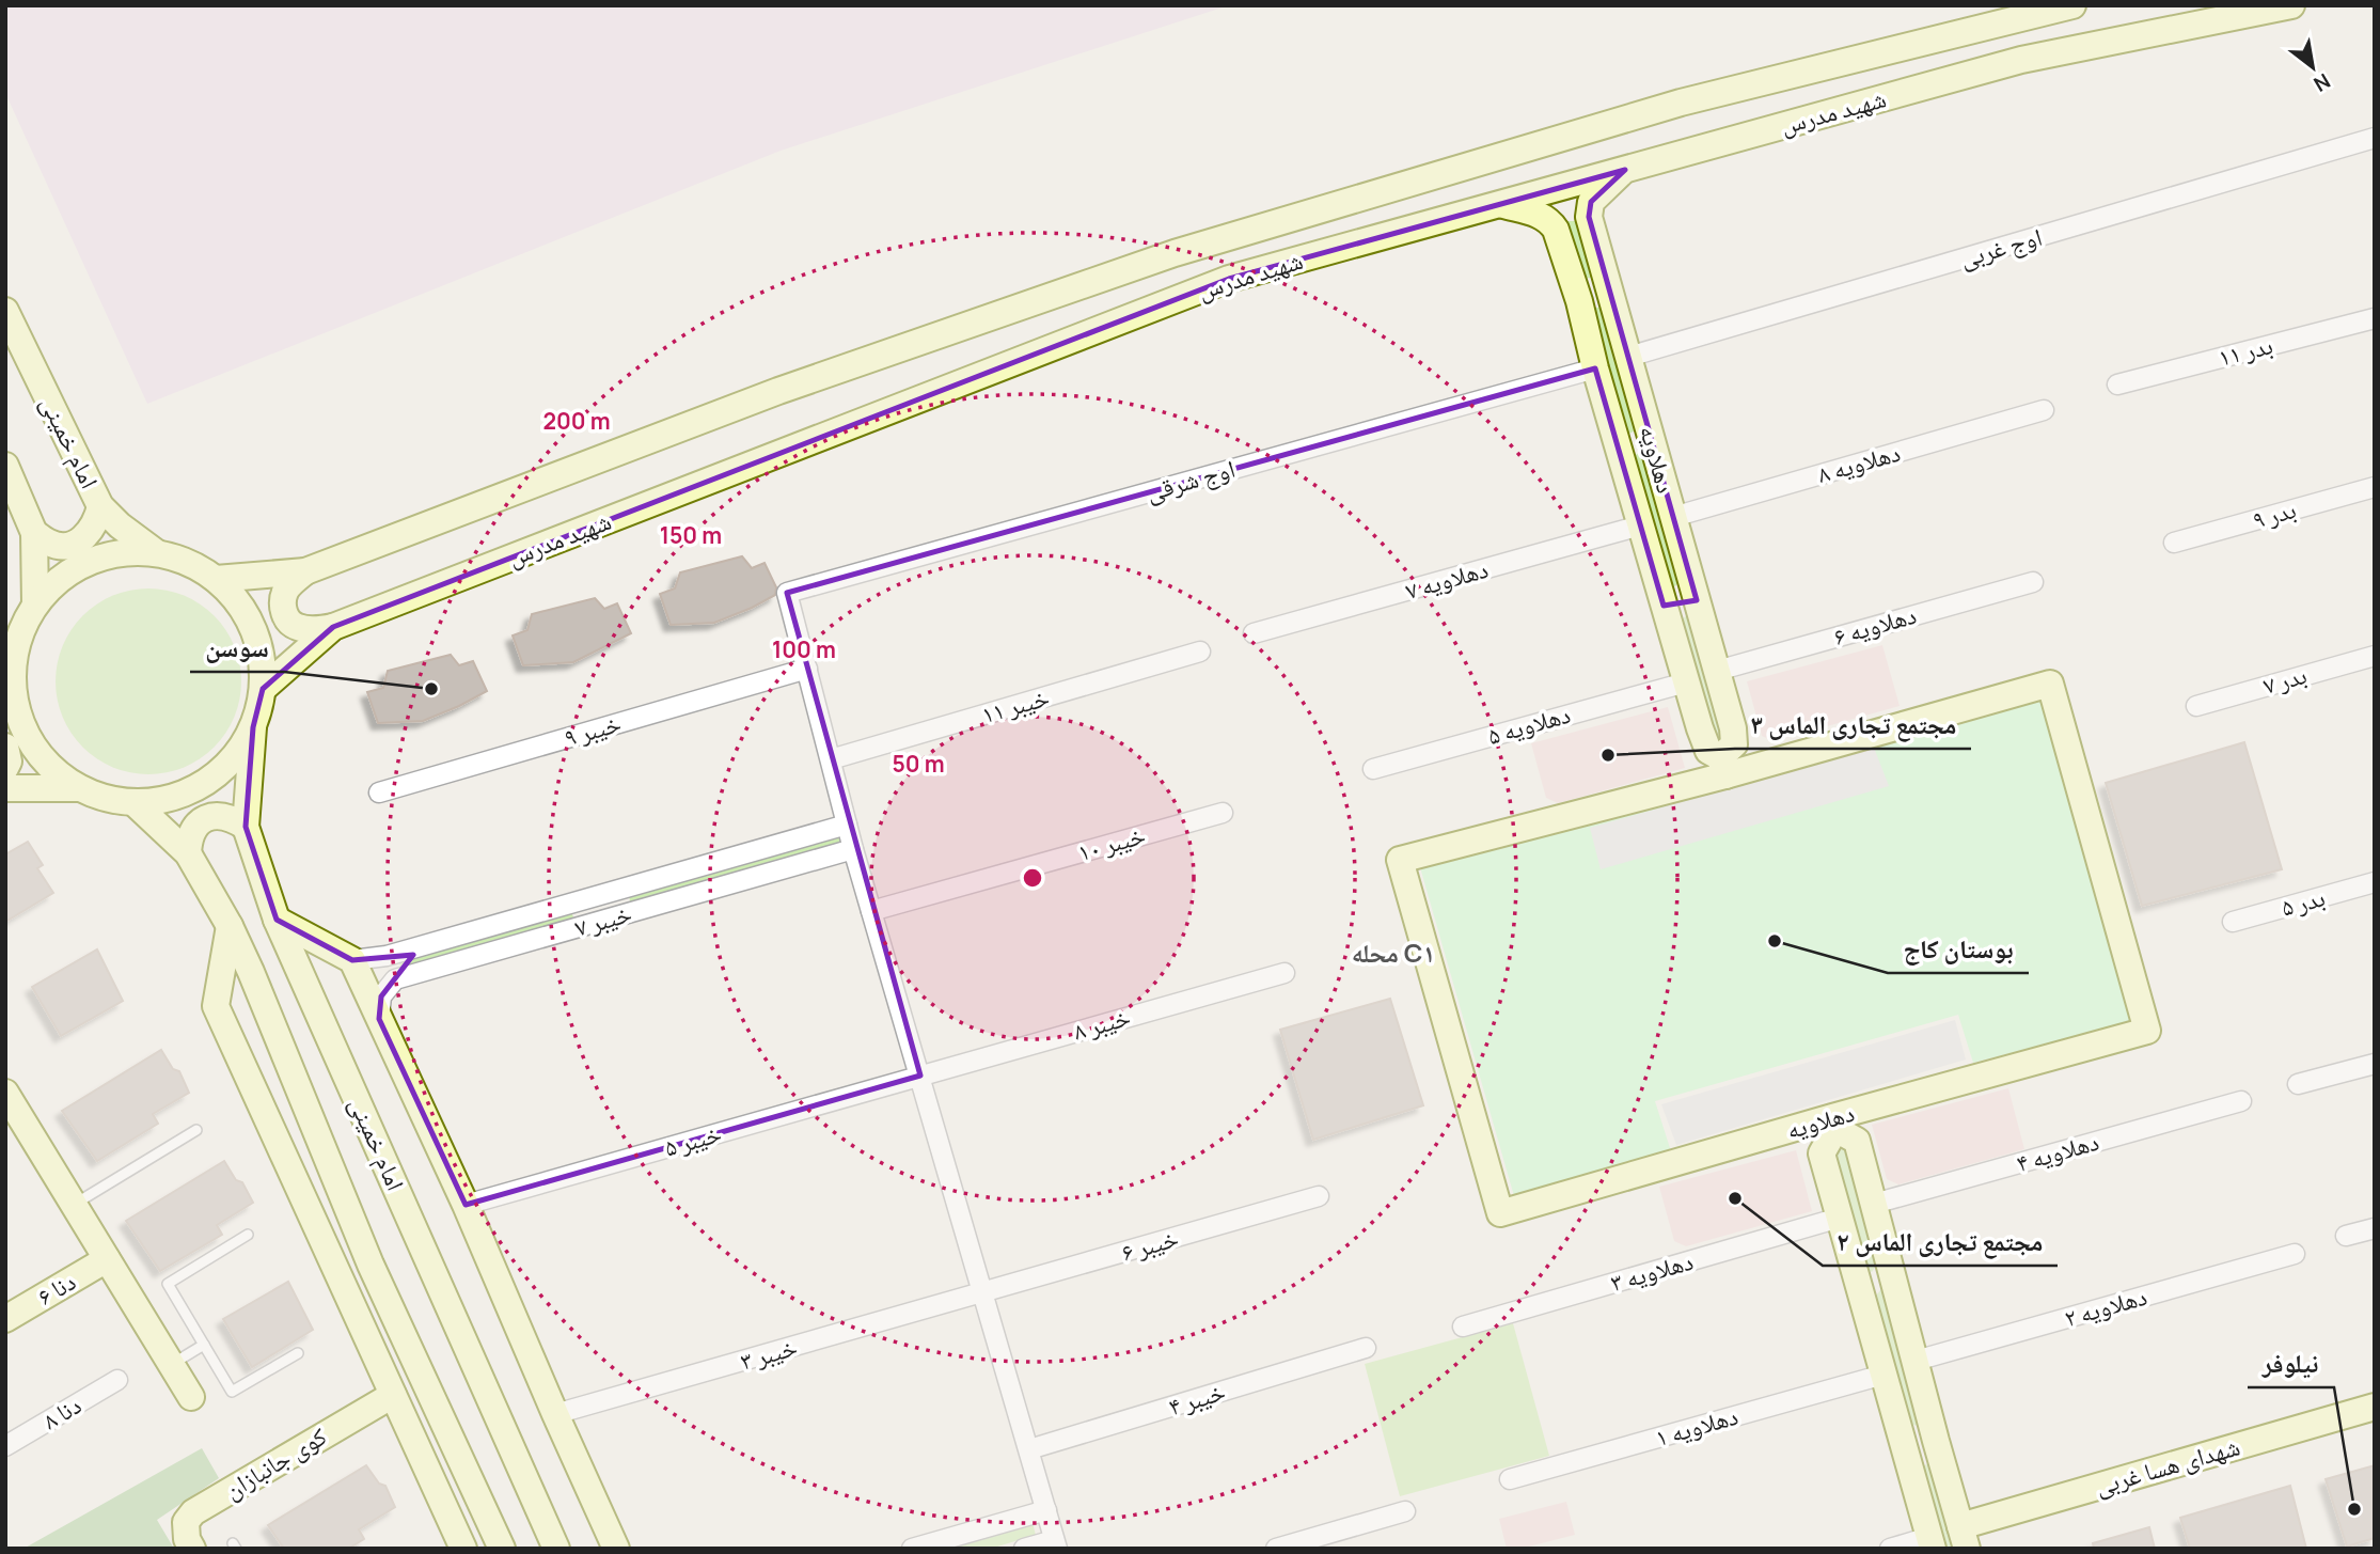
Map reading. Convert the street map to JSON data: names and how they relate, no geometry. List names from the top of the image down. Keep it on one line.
{"streets":{"main road":["شهید مدرس","امام خمینی","دهلاویه","دنا ۶","کوی جانبازان","شهدای هسا غربی"],"street":["اوج غربی","بدر ۱۱","دهلاویه ۸","اوج شرقی","بدر ۹","دهلاویه ۷","دهلاویه ۶","بدر ۷","خیبر ۱۱","دهلاویه ۵","خیبر ۹","خیبر ۱۰","بدر ۵","خیبر ۷","خیبر ۸","خیبر ۵","دهلاویه ۴","خیبر ۶","دهلاویه ۳","دهلاویه ۲","خیبر ۳","خیبر ۴","دنا ۸","دهلاویه ۱"]},"crossings":[["شهید مدرس","امام خمینی"],["شهید مدرس","دهلاویه"],["اوج غربی","دهلاویه"],["دهلاویه","دهلاویه ۸"],["دهلاویه","اوج شرقی"],["دهلاویه","دهلاویه ۷"],["دهلاویه","دهلاویه ۶"],["دهلاویه","دهلاویه ۵"],["دهلاویه","دهلاویه ۴"],["دهلاویه","دهلاویه ۳"],["دهلاویه","دهلاویه ۲"],["دهلاویه","دهلاویه ۱"],["دهلاویه","شهدای هسا غربی"],["اوج شرقی","خیبر ۹"],["خیبر ۸","خیبر ۵"],["خیبر ۶","خیبر ۳"]],"districts":["محله C۱"],"places":["سوسن","مجتمع تجاری الماس ۳","بوستان کاج","مجتمع تجاری الماس ۲","نیلوفر"],"north":"bottom right","rings":["200 m","150 m","100 m","50 m"]}
